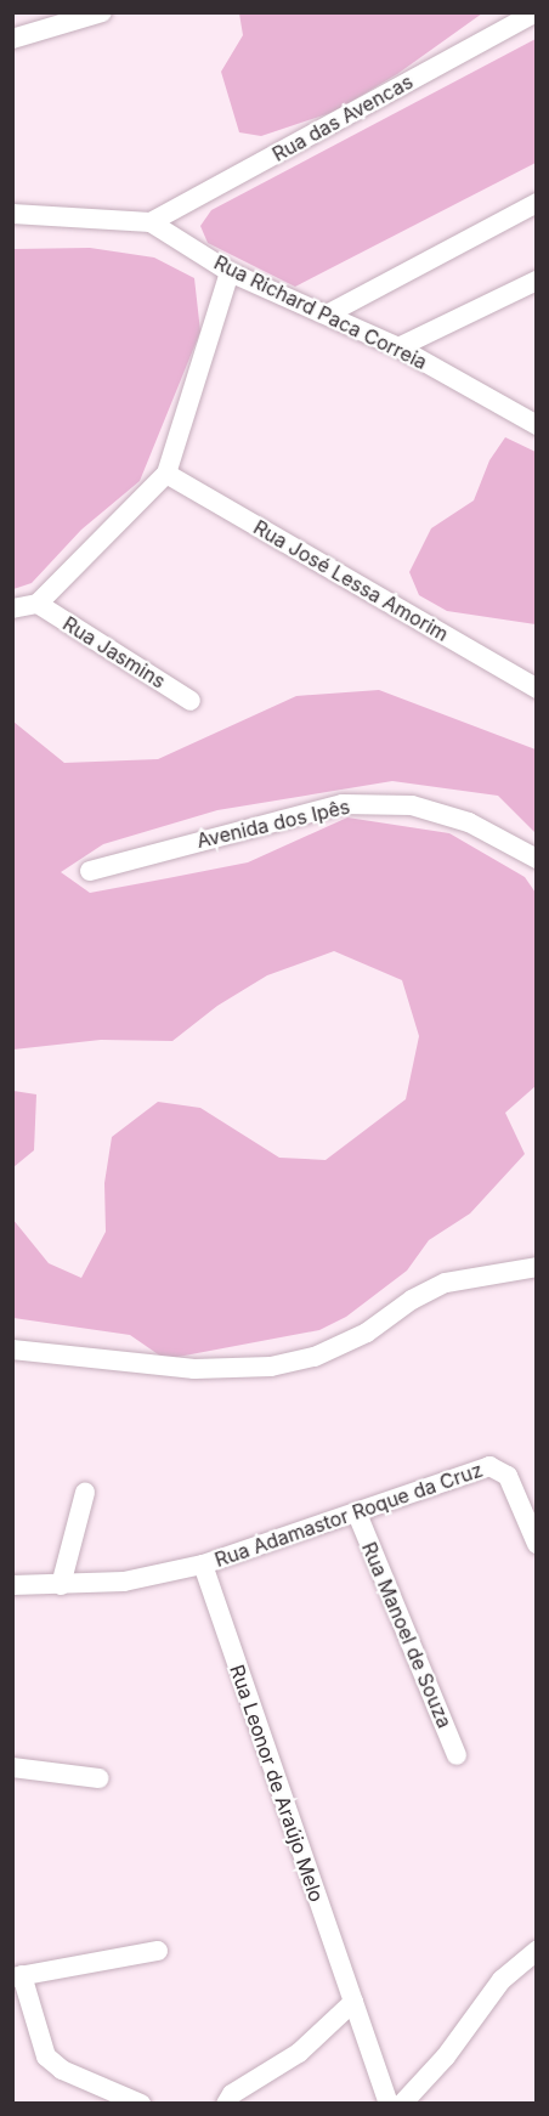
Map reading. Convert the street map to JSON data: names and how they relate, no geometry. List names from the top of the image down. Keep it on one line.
{"streets":{"street":["Rua das Avencas","Rua Richard Paca Correia","Rua José Lessa Amorim","Rua Jasmins","Avenida dos Ipês","Rua Adamastor Roque da Cruz","Rua Manoel de Souza","Rua Leonor de Araújo Melo"]},"crossings":[["Rua das Avencas","Rua Richard Paca Correia"],["Rua Adamastor Roque da Cruz","Rua Manoel de Souza"],["Rua Adamastor Roque da Cruz","Rua Leonor de Araújo Melo"]]}
